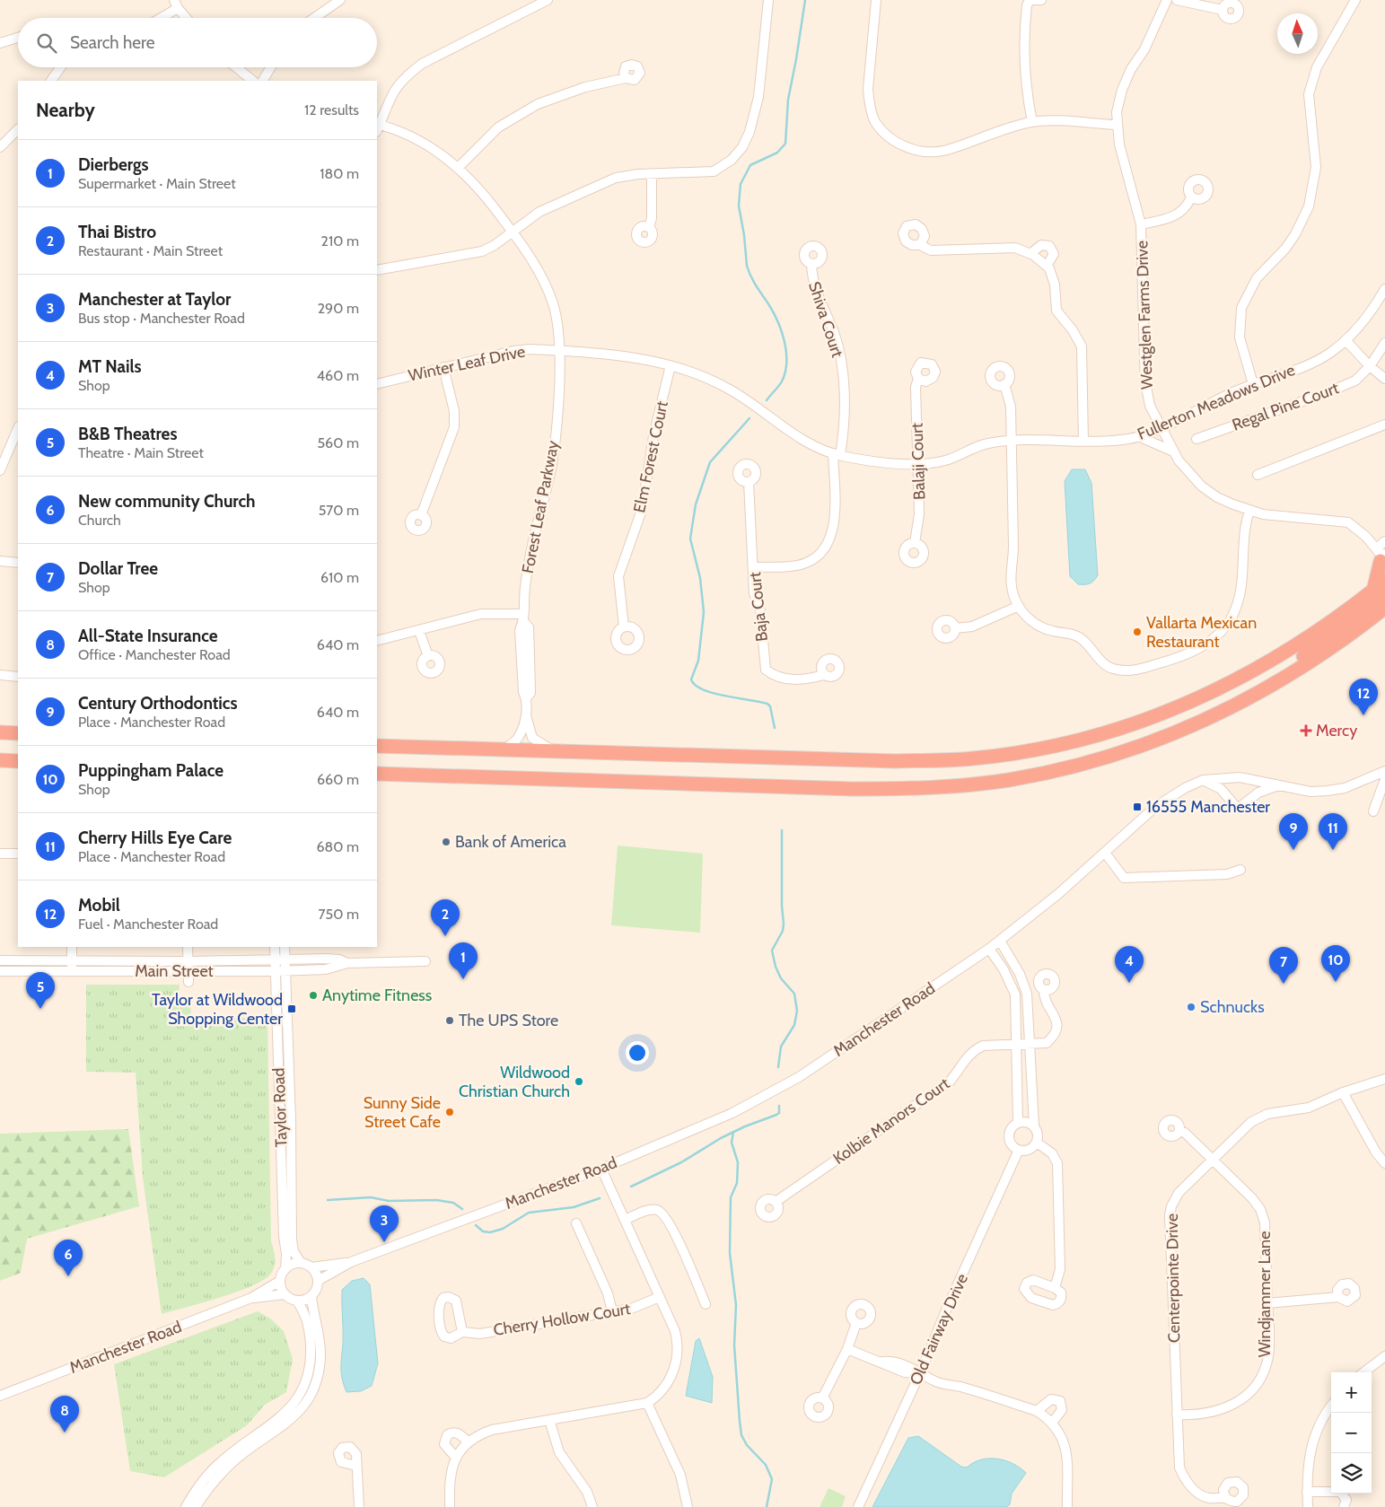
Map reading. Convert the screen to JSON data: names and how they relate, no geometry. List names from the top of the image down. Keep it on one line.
{"streets":{"street":["Westglen Farms Drive","Shiva Court","Winter Leaf Drive","Fullerton Meadows Drive","Regal Pine Court","Elm Forest Court","Balaji Court","Forest Leaf Parkway","Baja Court","Main Street","Manchester Road","Taylor Road","Kolbie Manors Court","Centerpointe Drive","Windjammer Lane","Cherry Hollow Court","Old Fairway Drive"]},"crossings":[["Westglen Farms Drive","Fullerton Meadows Drive"],["Shiva Court","Fullerton Meadows Drive"],["Shiva Court","Baja Court"],["Winter Leaf Drive","Fullerton Meadows Drive"],["Winter Leaf Drive","Forest Leaf Parkway"],["Fullerton Meadows Drive","Elm Forest Court"],["Fullerton Meadows Drive","Balaji Court"],["Fullerton Meadows Drive","Forest Leaf Parkway"],["Main Street","Taylor Road"],["Manchester Road","Taylor Road"],["Centerpointe Drive","Windjammer Lane"]],"places":{"other":["Vallarta Mexican Restaurant","Bank of America","Anytime Fitness","Schnucks","The UPS Store","Wildwood Christian Church","Sunny Side Street Cafe"],"health":["Mercy"],"transit":["16555 Manchester","Taylor at Wildwood Shopping Center"]},"north":"top","page":{"search":"Search here","heading":["Nearby","12 results"],"list":[{"mark":"1","name":"Dierbergs","note":"Supermarket · Main Street","value":"180 m"},{"mark":"2","name":"Thai Bistro","note":"Restaurant · Main Street","value":"210 m"},{"mark":"3","name":"Manchester at Taylor","note":"Bus stop · Manchester Road","value":"290 m"},{"mark":"4","name":"MT Nails","note":"Shop","value":"460 m"},{"mark":"5","name":"B&B Theatres","note":"Theatre · Main Street","value":"560 m"},{"mark":"6","name":"New community Church","note":"Church","value":"570 m"},{"mark":"7","name":"Dollar Tree","note":"Shop","value":"610 m"},{"mark":"8","name":"All-State Insurance","note":"Office · Manchester Road","value":"640 m"},{"mark":"9","name":"Century Orthodontics","note":"Place · Manchester Road","value":"640 m"},{"mark":"10","name":"Puppingham Palace","note":"Shop","value":"660 m"},{"mark":"11","name":"Cherry Hills Eye Care","note":"Place · Manchester Road","value":"680 m"},{"mark":"12","name":"Mobil","note":"Fuel · Manchester Road","value":"750 m"}],"pins":["12","9","11","2","1","10","4","7","5","3","6","8"],"map_buttons":["+","−"]}}
